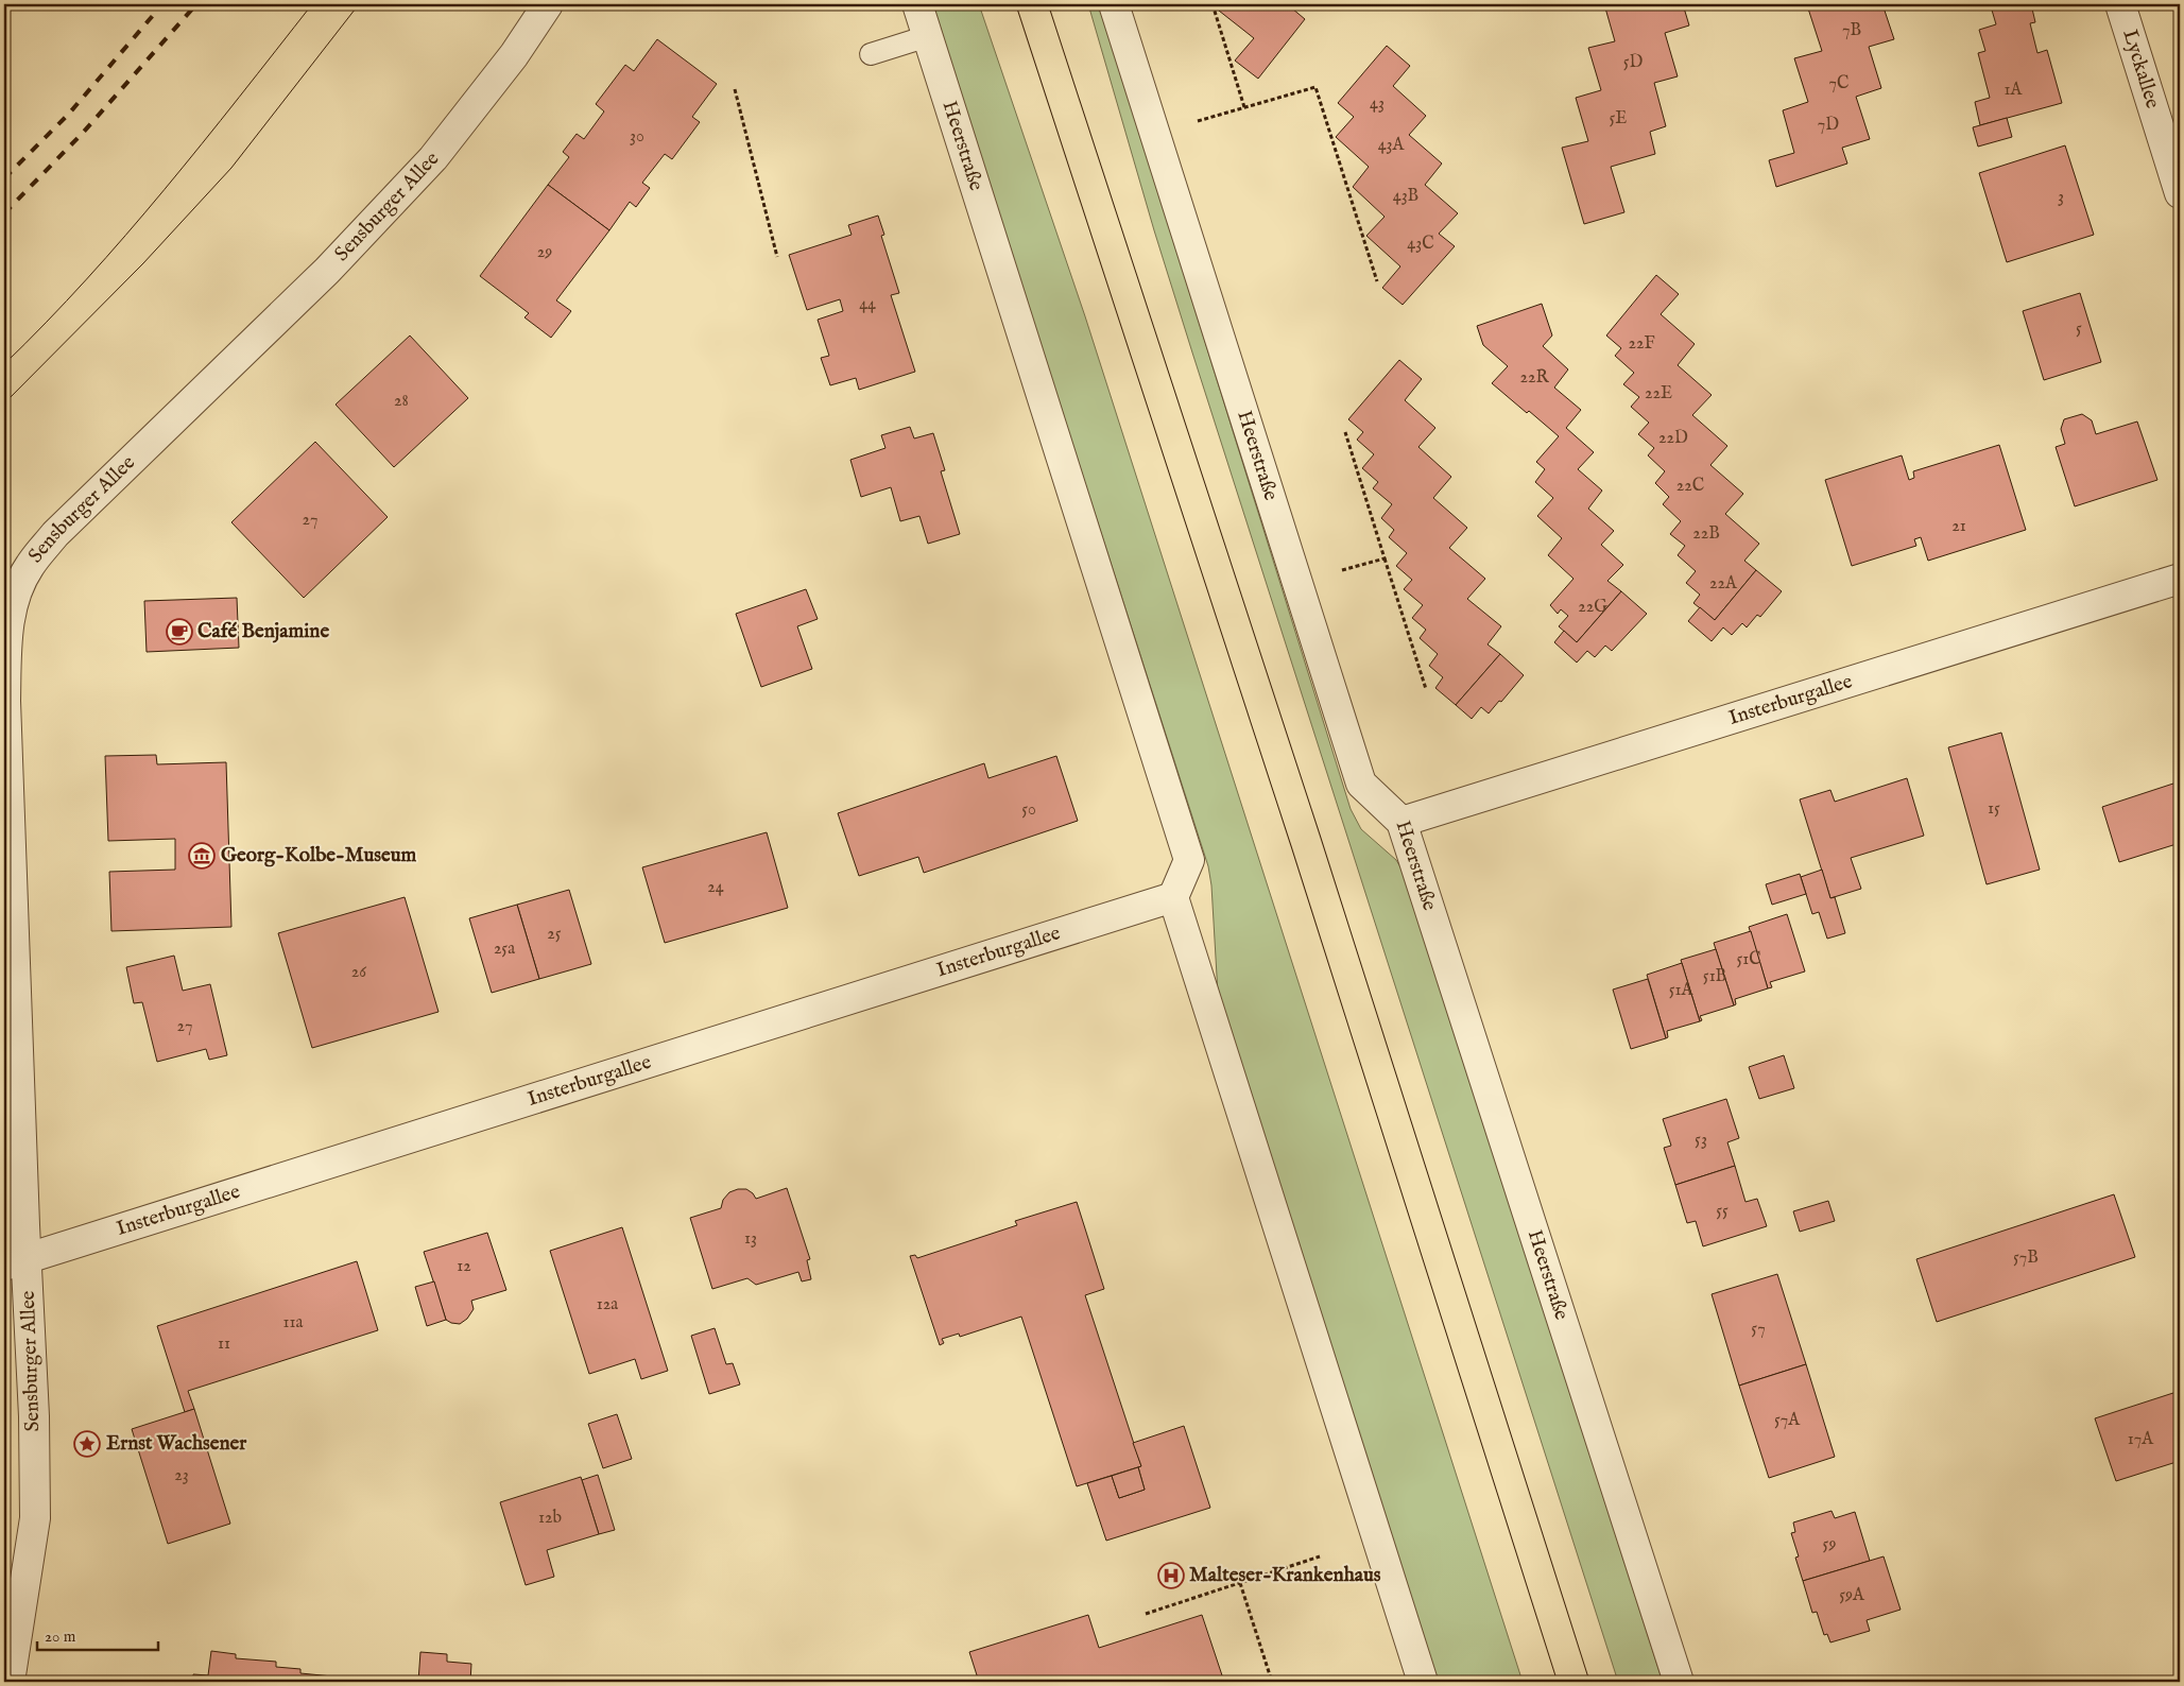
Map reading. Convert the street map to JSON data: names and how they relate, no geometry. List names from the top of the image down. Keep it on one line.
{"streets":{"street":["Lyckallee","Heerstraße","Sensburger Allee","Insterburgallee"]},"crossings":[["Heerstraße","Insterburgallee"],["Sensburger Allee","Insterburgallee"]],"places":{"cafe":["Café Benjamine"],"museum":["Georg-Kolbe-Museum"],"place":["Ernst Wachsener"],"hospital":["Malteser-Krankenhaus"]},"house_numbers":["7B","5D","7C","1A","43","5E","7D","30","43A","43B","3","43C","29","44","5","22F","22R","22E","28","22D","22C","27","21","22B","22A","22G","15","50","24","25","25a","51C","26","51B","51A","27","53","55","13","57B","12","12a","11a","57","11","57A","17A","23","12b","59","59A"],"scale_bar":"20 m"}
